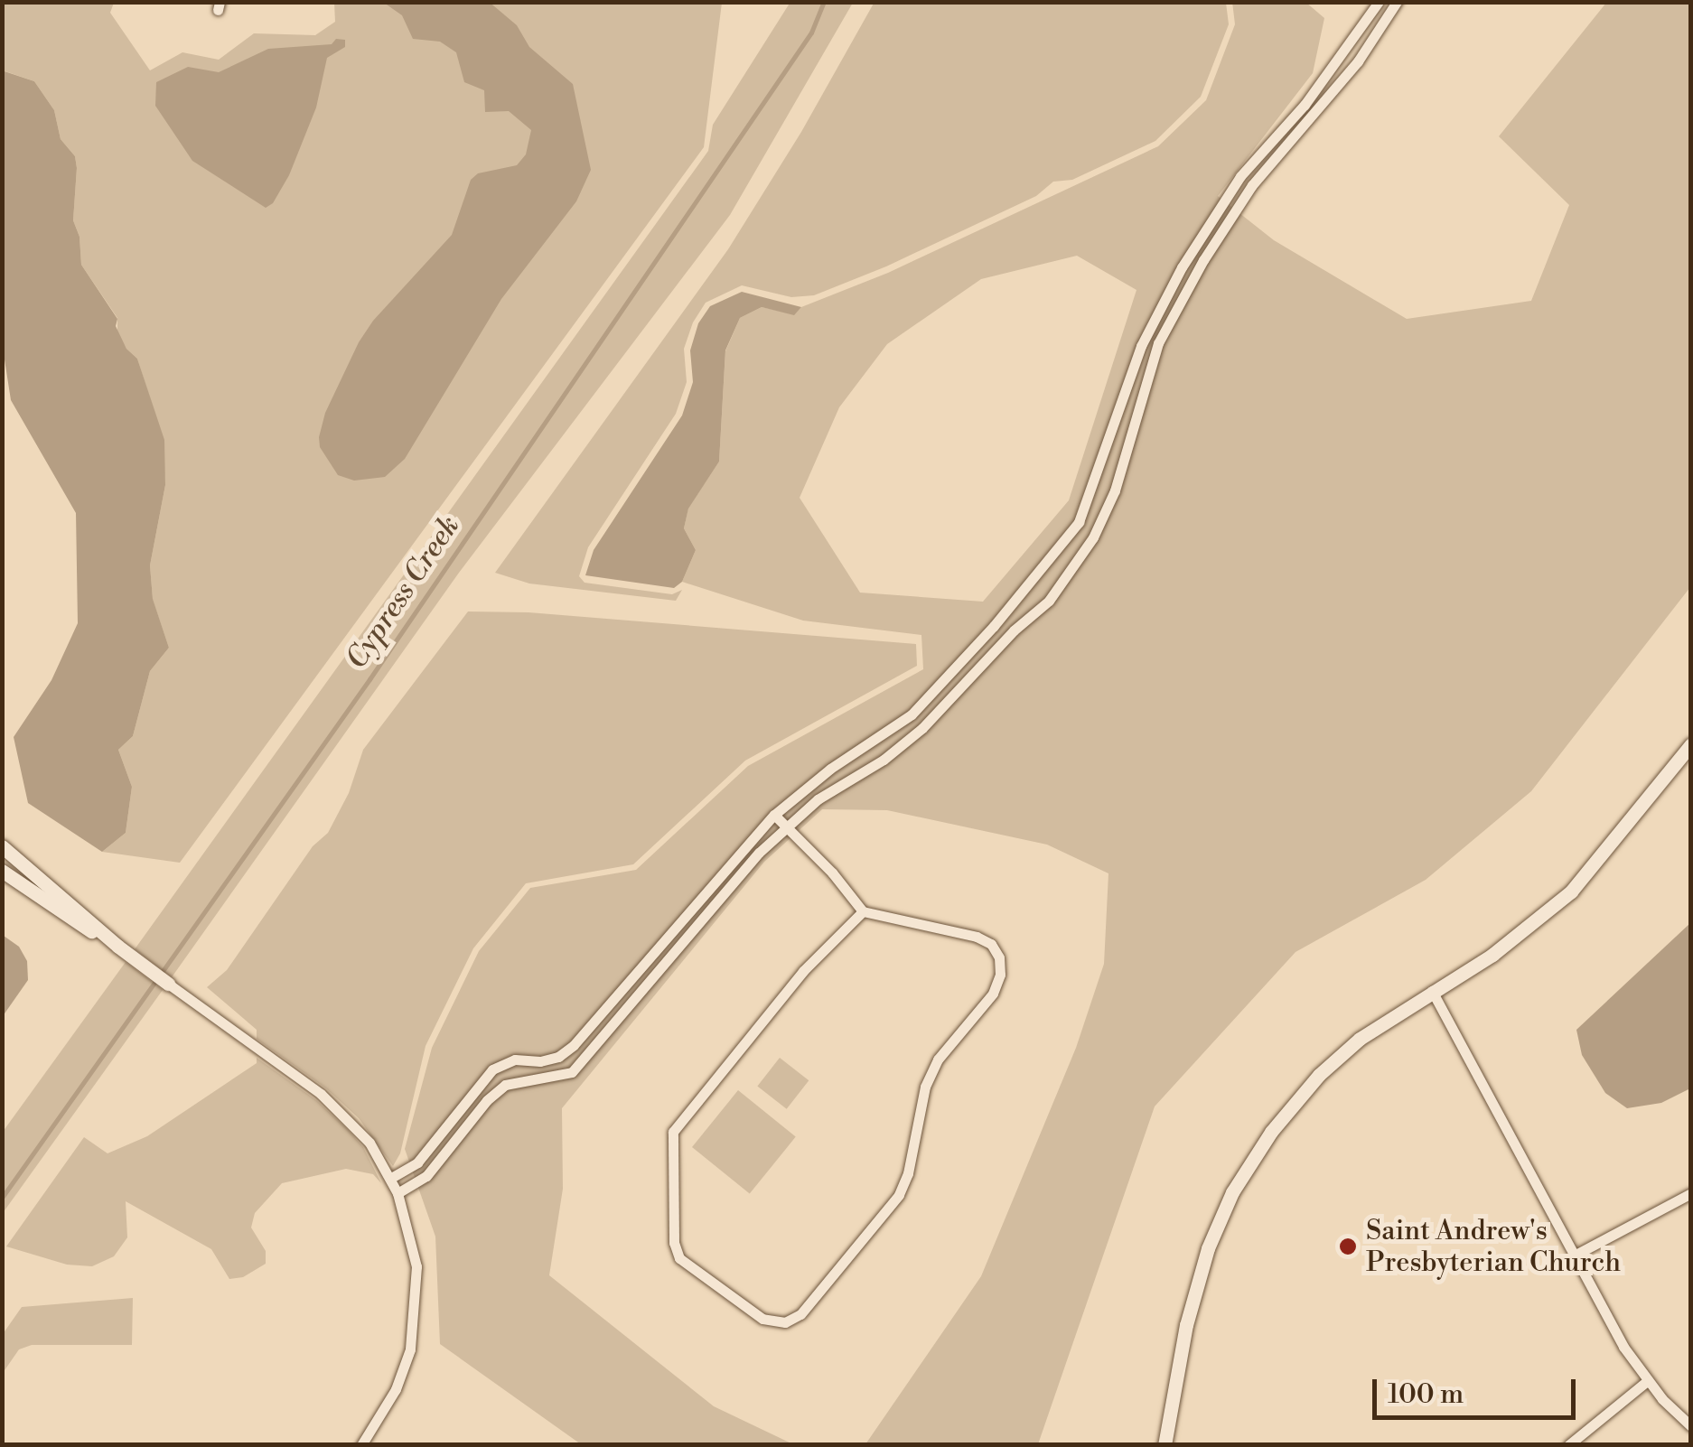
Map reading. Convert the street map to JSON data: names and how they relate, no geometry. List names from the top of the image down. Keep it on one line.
{"water":["Cypress Creek"],"places":["Saint Andrew's Presbyterian Church"],"scale_bar":"100 m"}
